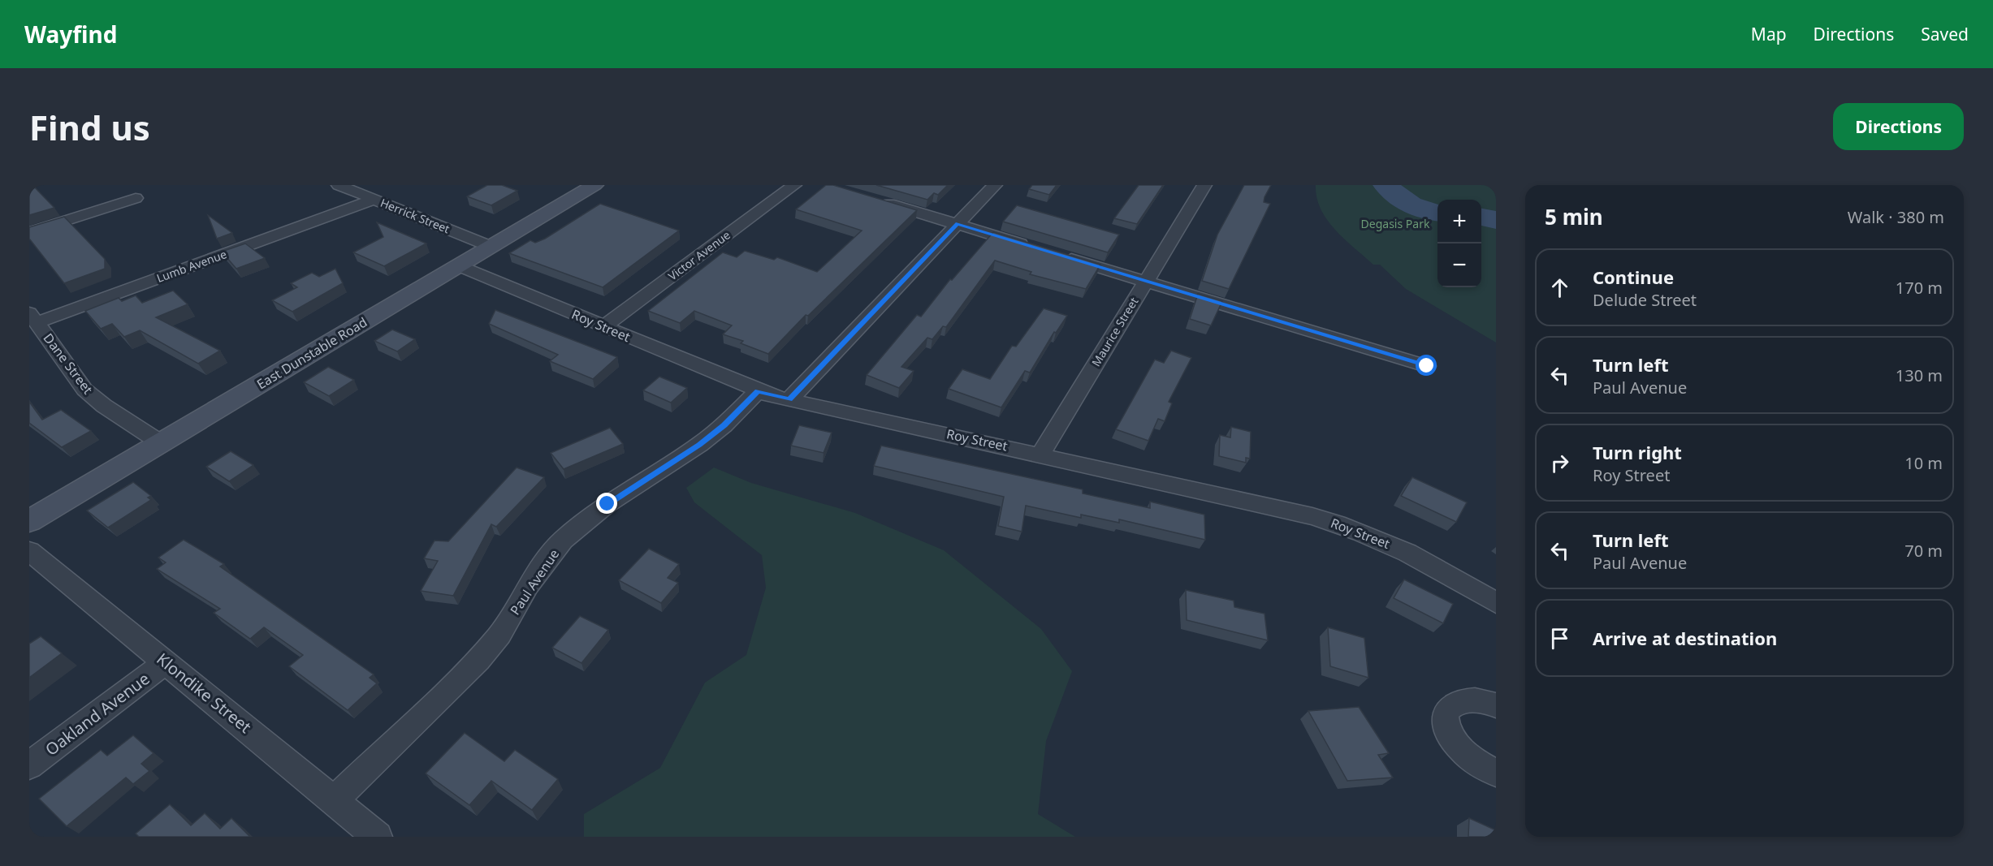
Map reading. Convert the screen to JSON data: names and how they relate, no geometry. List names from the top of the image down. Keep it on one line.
{"streets":{"street":["Herrick Street","Victor Avenue","Lumb Avenue","Roy Street","Maurice Street","East Dunstable Road","Dane Street","Paul Avenue","Klondike Street","Oakland Avenue"]},"crossings":[["Herrick Street","Lumb Avenue"],["Herrick Street","East Dunstable Road"],["Victor Avenue","Roy Street"],["Lumb Avenue","Dane Street"],["Roy Street","Maurice Street"],["Roy Street","East Dunstable Road"],["Roy Street","Paul Avenue"],["East Dunstable Road","Dane Street"],["Paul Avenue","Klondike Street"],["Klondike Street","Oakland Avenue"]],"parks":["Degasis Park"],"page":{"header":"Wayfind","nav":["Map","Directions","Saved"],"buttons":"Directions","title":"Find us","heading":["5 min","Walk · 380 m"],"map_buttons":["+","−"],"list":[["Continue","Delude Street","170 m"],["Turn left","Paul Avenue","130 m"],["Turn right","Roy Street","10 m"],["Turn left","Paul Avenue","70 m"],"Arrive at destination"]}}
